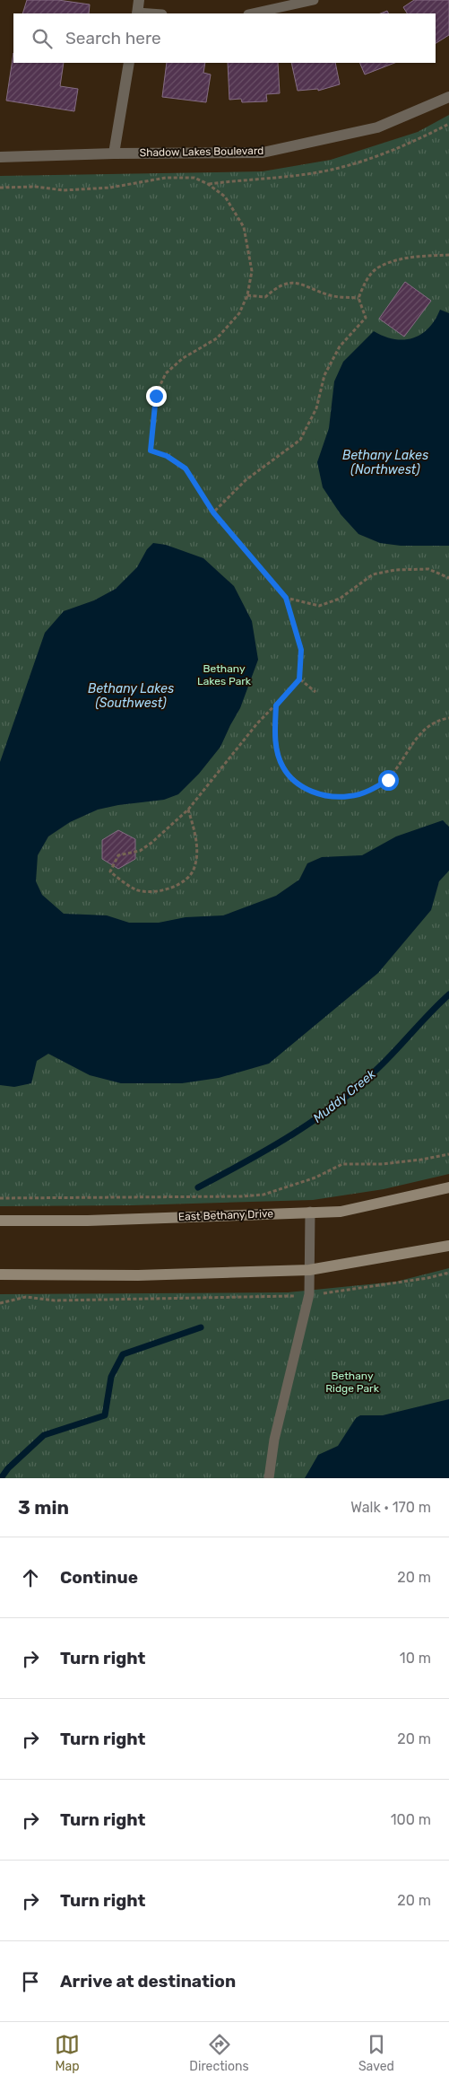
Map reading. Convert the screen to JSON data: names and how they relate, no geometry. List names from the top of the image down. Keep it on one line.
{"streets":{"main road":["East Bethany Drive"],"street":["Shadow Lakes Boulevard"]},"water":["Bethany Lakes (Northwest)","Bethany Lakes (Southwest)","Muddy Creek"],"parks":["Bethany Lakes Park","Bethany Ridge Park"],"page":{"search":"Search here","heading":["3 min","Walk · 170 m"],"list":[["Continue","20 m"],["Turn right","10 m"],["Turn right","20 m"],["Turn right","100 m"],["Turn right","20 m"],"Arrive at destination"],"nav":["Map","Directions","Saved"]}}
